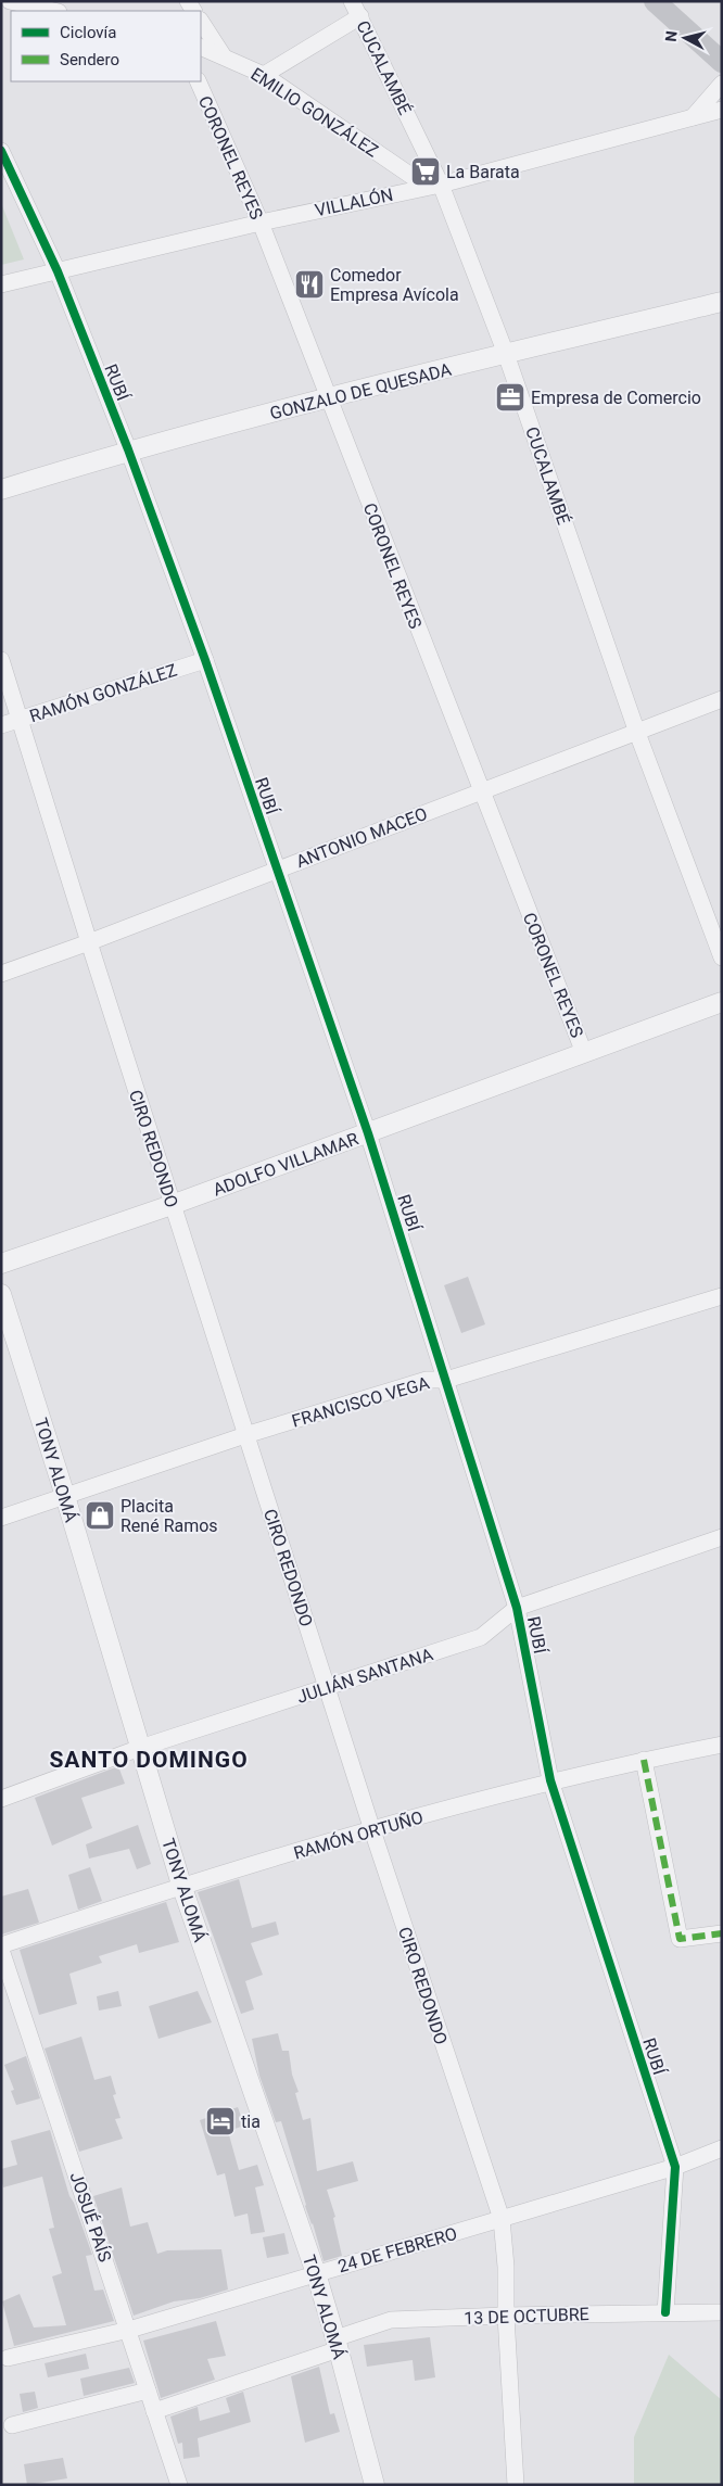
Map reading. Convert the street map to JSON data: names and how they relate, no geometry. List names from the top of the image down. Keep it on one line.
{"streets":{"street":["CUCALAMBÉ","EMILIO GONZÁLEZ","CORONEL REYES","VILLALÓN","RUBÍ","GONZALO DE QUESADA","RAMÓN GONZÁLEZ","ANTONIO MACEO","CIRO REDONDO","ADOLFO VILLAMAR","FRANCISCO VEGA","TONY ALOMÁ","JULIÁN SANTANA","RAMÓN ORTUÑO","JOSUÉ PAÍS","24 DE FEBRERO","13 DE OCTUBRE"]},"crossings":[["CUCALAMBÉ","EMILIO GONZÁLEZ"],["CUCALAMBÉ","VILLALÓN"],["CUCALAMBÉ","GONZALO DE QUESADA"],["CUCALAMBÉ","ANTONIO MACEO"],["EMILIO GONZÁLEZ","VILLALÓN"],["CORONEL REYES","VILLALÓN"],["CORONEL REYES","GONZALO DE QUESADA"],["CORONEL REYES","ANTONIO MACEO"],["CORONEL REYES","ADOLFO VILLAMAR"],["VILLALÓN","RUBÍ"],["RUBÍ","GONZALO DE QUESADA"],["RUBÍ","RAMÓN GONZÁLEZ"],["RUBÍ","ANTONIO MACEO"],["RUBÍ","ADOLFO VILLAMAR"],["RUBÍ","FRANCISCO VEGA"],["RUBÍ","JULIÁN SANTANA"],["RUBÍ","RAMÓN ORTUÑO"],["RUBÍ","24 DE FEBRERO"],["RUBÍ","13 DE OCTUBRE"],["RAMÓN GONZÁLEZ","CIRO REDONDO"],["ANTONIO MACEO","CIRO REDONDO"],["CIRO REDONDO","ADOLFO VILLAMAR"],["CIRO REDONDO","FRANCISCO VEGA"],["CIRO REDONDO","JULIÁN SANTANA"],["CIRO REDONDO","RAMÓN ORTUÑO"],["CIRO REDONDO","24 DE FEBRERO"],["CIRO REDONDO","13 DE OCTUBRE"],["FRANCISCO VEGA","TONY ALOMÁ"],["TONY ALOMÁ","JULIÁN SANTANA"],["TONY ALOMÁ","RAMÓN ORTUÑO"],["TONY ALOMÁ","24 DE FEBRERO"],["TONY ALOMÁ","13 DE OCTUBRE"],["JOSUÉ PAÍS","24 DE FEBRERO"],["JOSUÉ PAÍS","13 DE OCTUBRE"]],"districts":["SANTO DOMINGO"],"places":{"supermarket":["La Barata"],"restaurant":["Comedor Empresa Avícola"],"office":["Empresa de Comercio"],"shop":["Placita René Ramos"],"hotel":["tia"]},"legend":["Ciclovía","Sendero"],"north":"left"}
